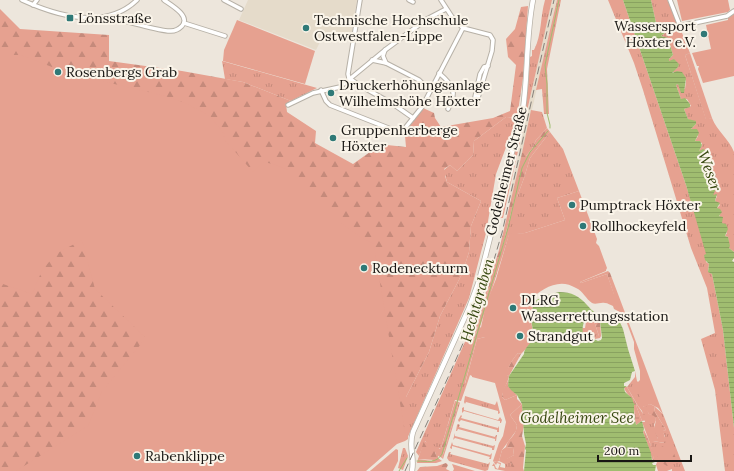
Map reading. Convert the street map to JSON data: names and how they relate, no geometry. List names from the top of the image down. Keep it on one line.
{"streets":{"main road":["Godelheimer Straße"]},"water":["Weser","Hechtgraben","Godelheimer See"],"places":{"transit":["Lönsstraße"],"other":["Technische Hochschule Ostwestfalen-Lippe","Wassersport Höxter e.V.","Rosenbergs Grab","Druckerhöhungsanlage Wilhelmshöhe Höxter","Gruppenherberge Höxter","Pumptrack Höxter","Rollhockeyfeld","Rodeneckturm","DLRG Wasserrettungsstation","Strandgut","Rabenklippe"]},"scale_bar":"200 m"}
